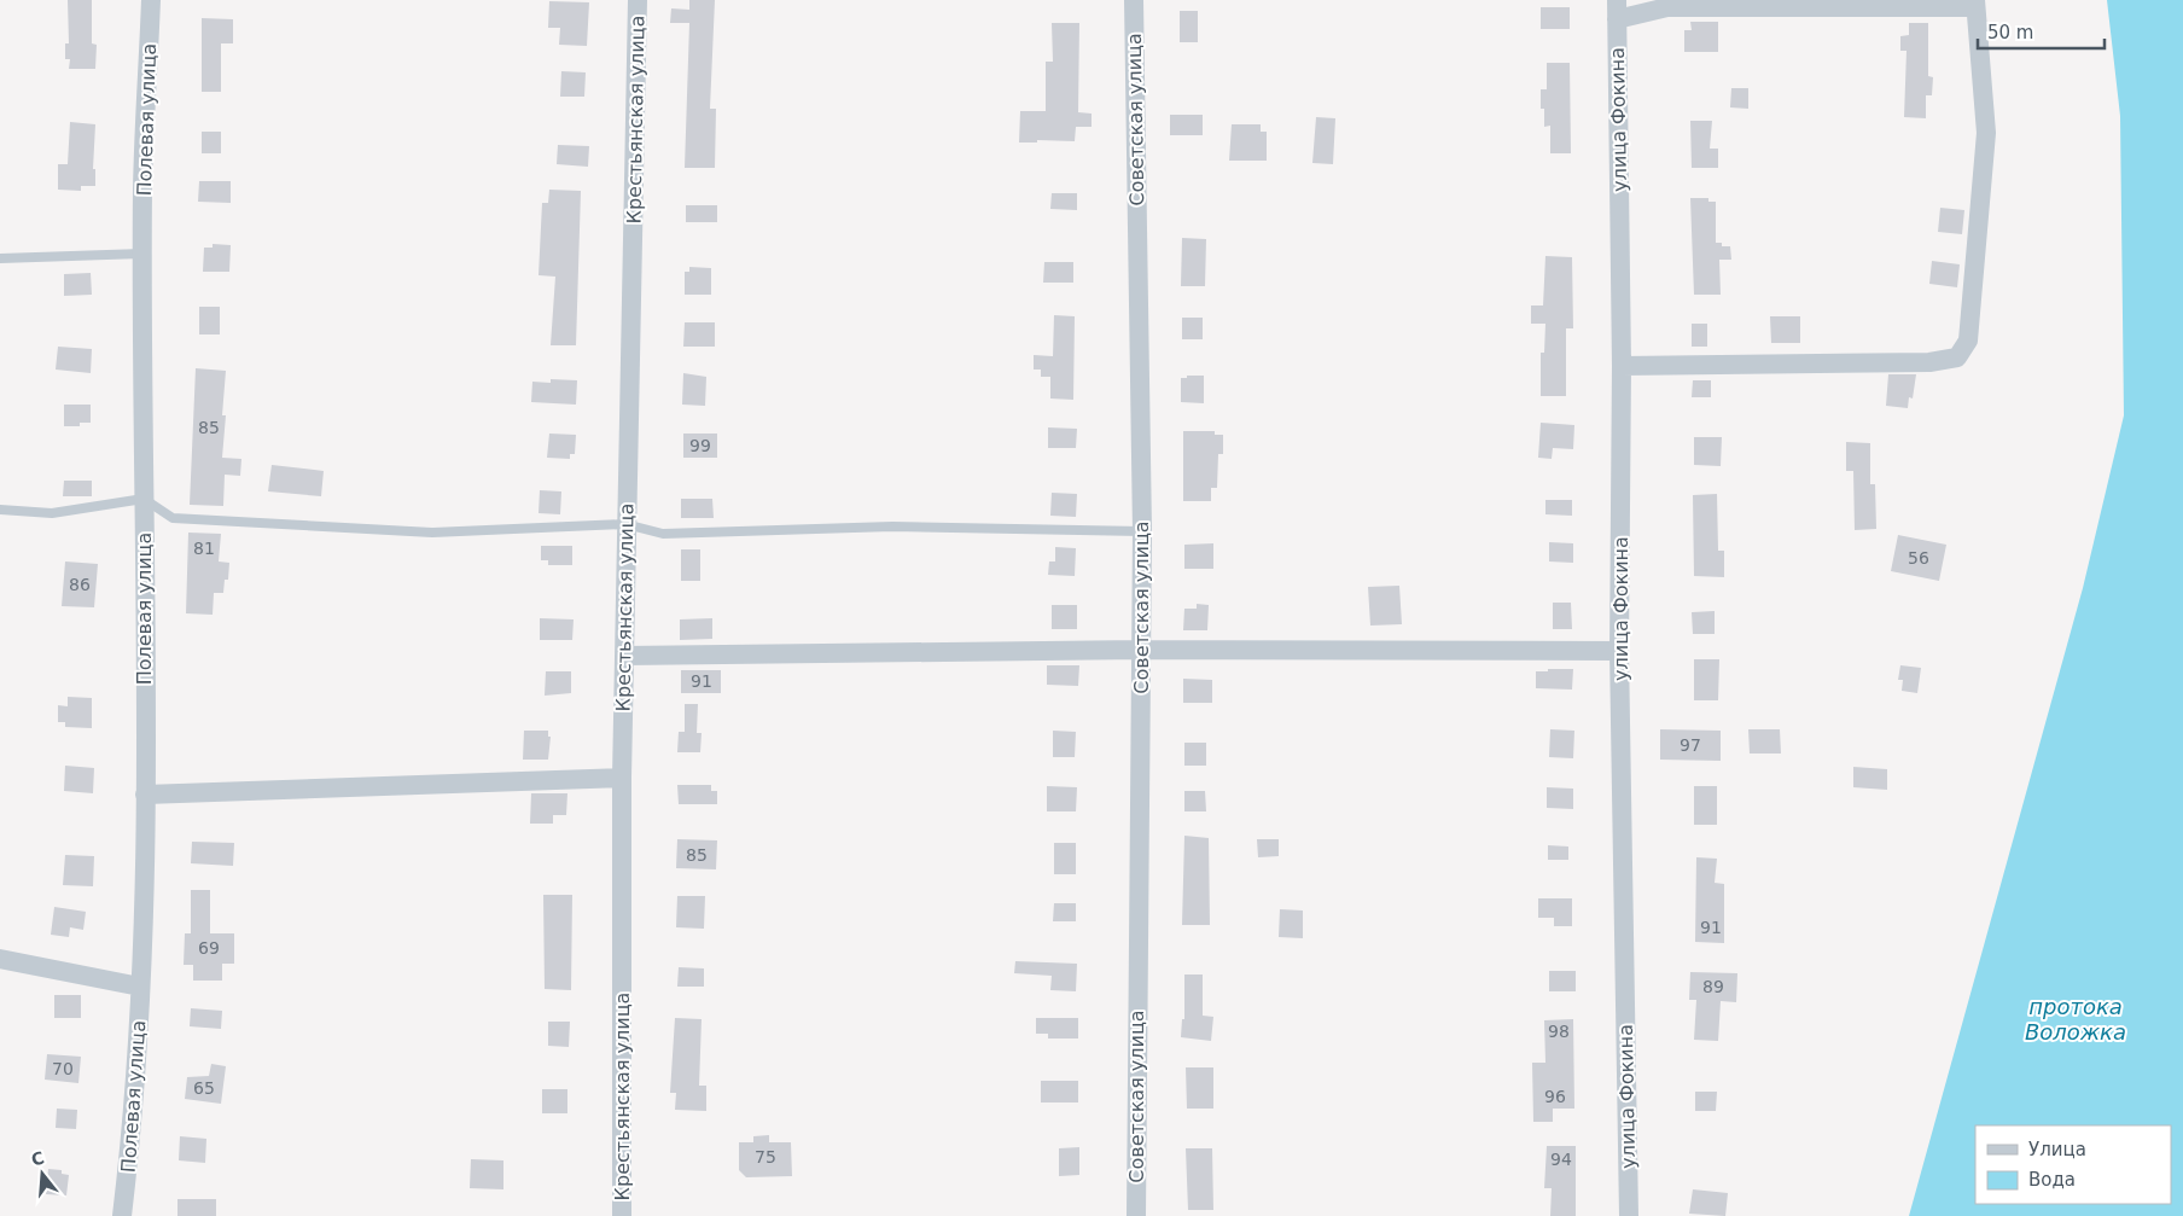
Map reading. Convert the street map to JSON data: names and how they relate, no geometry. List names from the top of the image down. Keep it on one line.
{"streets":{"street":["Полевая улица","Крестьянская улица","Советская улица","улица Фокина"]},"water":["протока Воложка"],"house_numbers":["85","99","81","56","86","91","97","85","91","69","89","98","70","65","96","75","94"],"legend":["Улица","Вода"],"scale_bar":"50 m","north":"top"}
